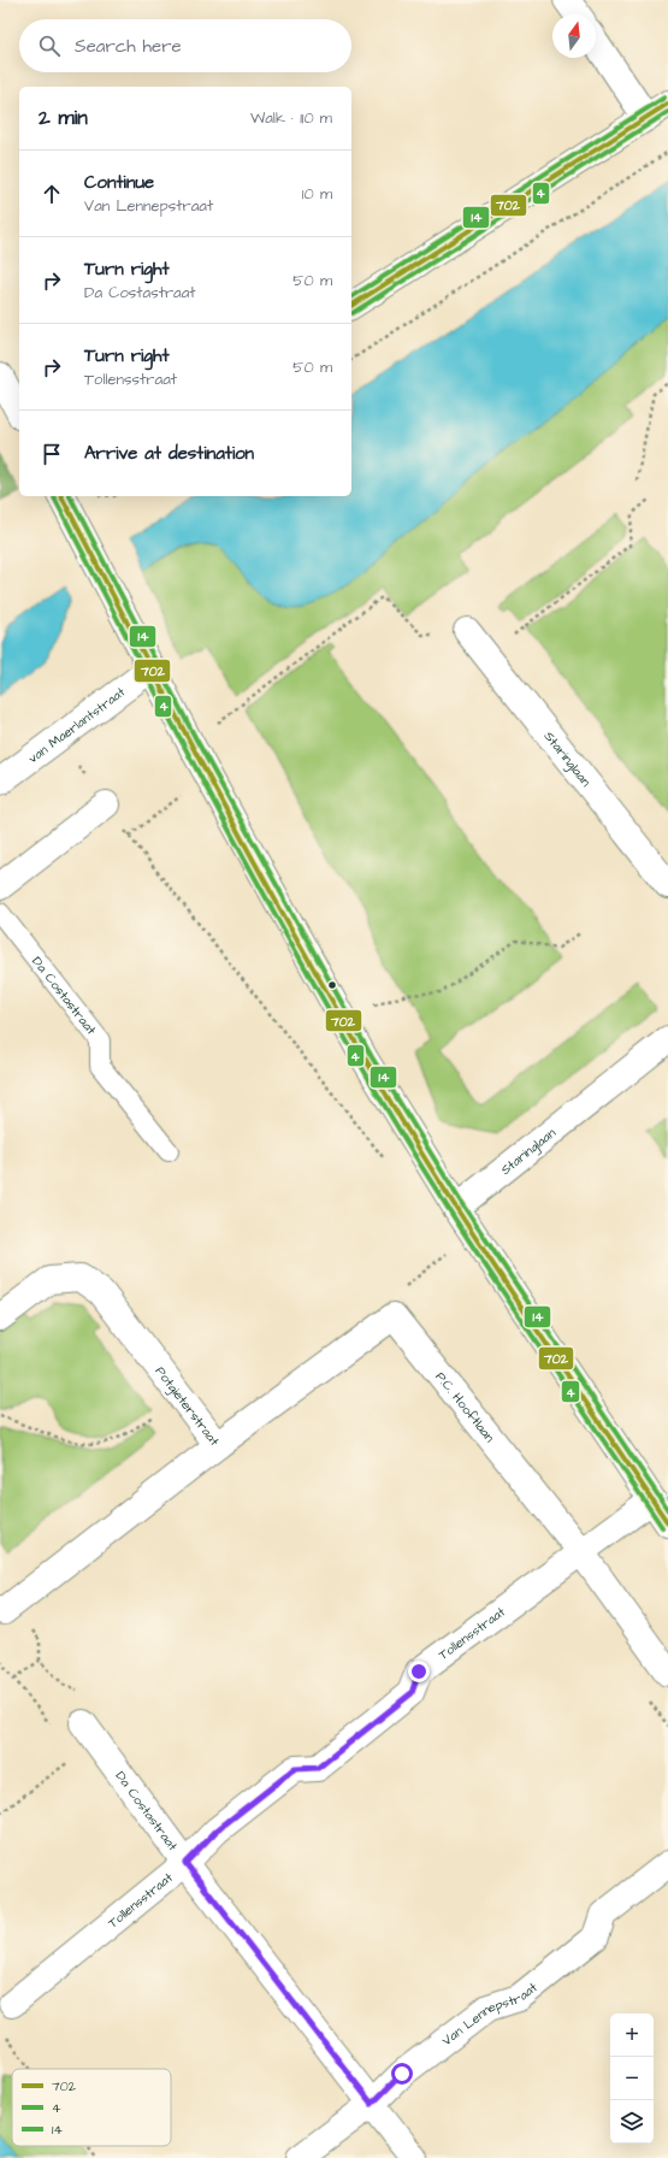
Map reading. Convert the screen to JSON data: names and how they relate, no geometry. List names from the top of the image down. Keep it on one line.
{"streets":{"street":["van Maerlantstraat","Staringlaan","Da Costastraat","Potgieterstraat","P.C. Hooftlaan","Tollensstraat","Van Lennepstraat"]},"crossings":[["Da Costastraat","Tollensstraat"],["Da Costastraat","Van Lennepstraat"],["P.C. Hooftlaan","Tollensstraat"]],"lines":["transit line 14","transit line 702","transit line 4"],"legend":["702","4","14"],"north":"top","page":{"search":"Search here","heading":["2 min","Walk · 110 m"],"list":[["Continue","Van Lennepstraat","10 m"],["Turn right","Da Costastraat","50 m"],["Turn right","Tollensstraat","50 m"],"Arrive at destination"],"map_buttons":["+","−"]}}
